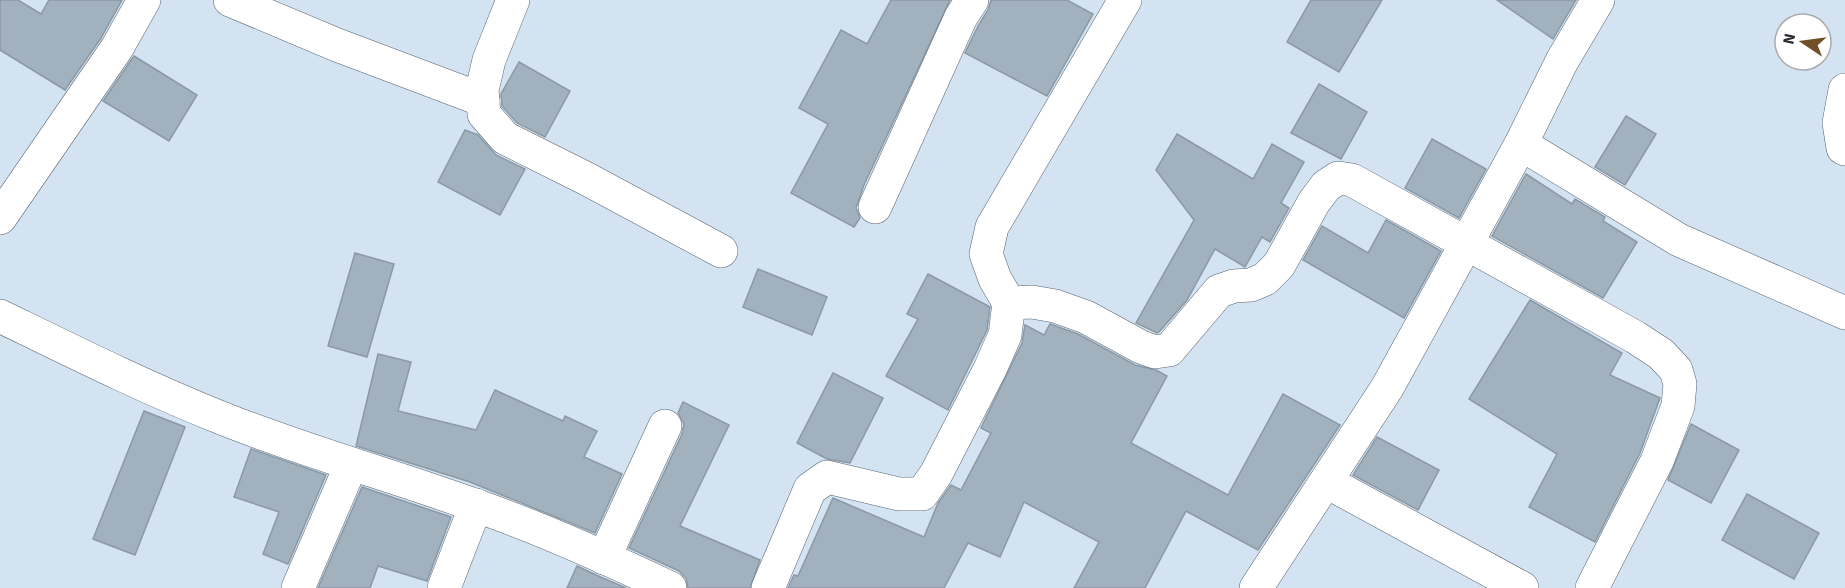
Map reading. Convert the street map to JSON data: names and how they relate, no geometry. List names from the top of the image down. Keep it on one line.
{"north":"left"}
